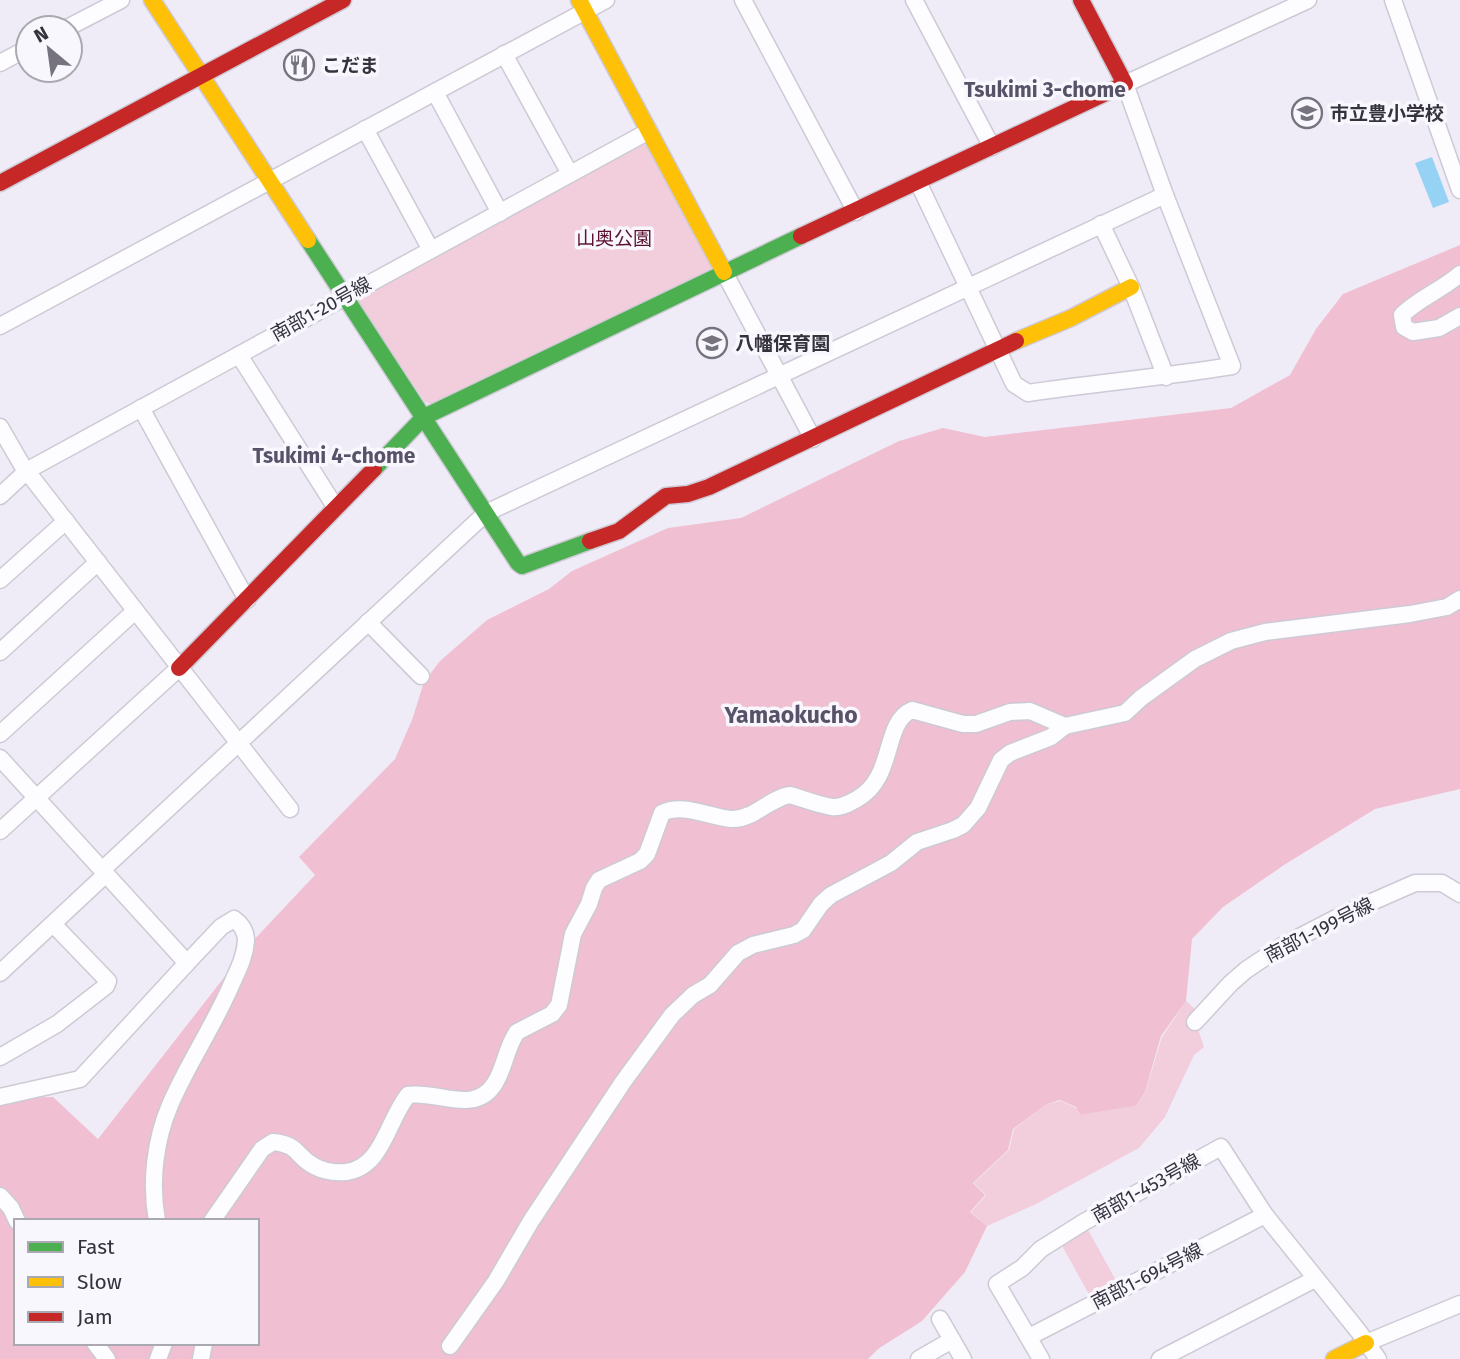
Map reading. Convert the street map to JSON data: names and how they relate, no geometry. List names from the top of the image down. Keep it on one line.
{"streets":{"street":["南部1-20号線","南部1-199号線","南部1-453号線","南部1-694号線"]},"crossings":[["南部1-453号線","南部1-694号線"]],"districts":["Tsukimi 3-chome","Tsukimi 4-chome","Yamaokucho"],"parks":["山奥公園"],"places":{"restaurant":["こだま"],"school or university":["市立豊小学校","八幡保育園"]},"legend":["Fast","Slow","Jam"],"north":"top left"}
